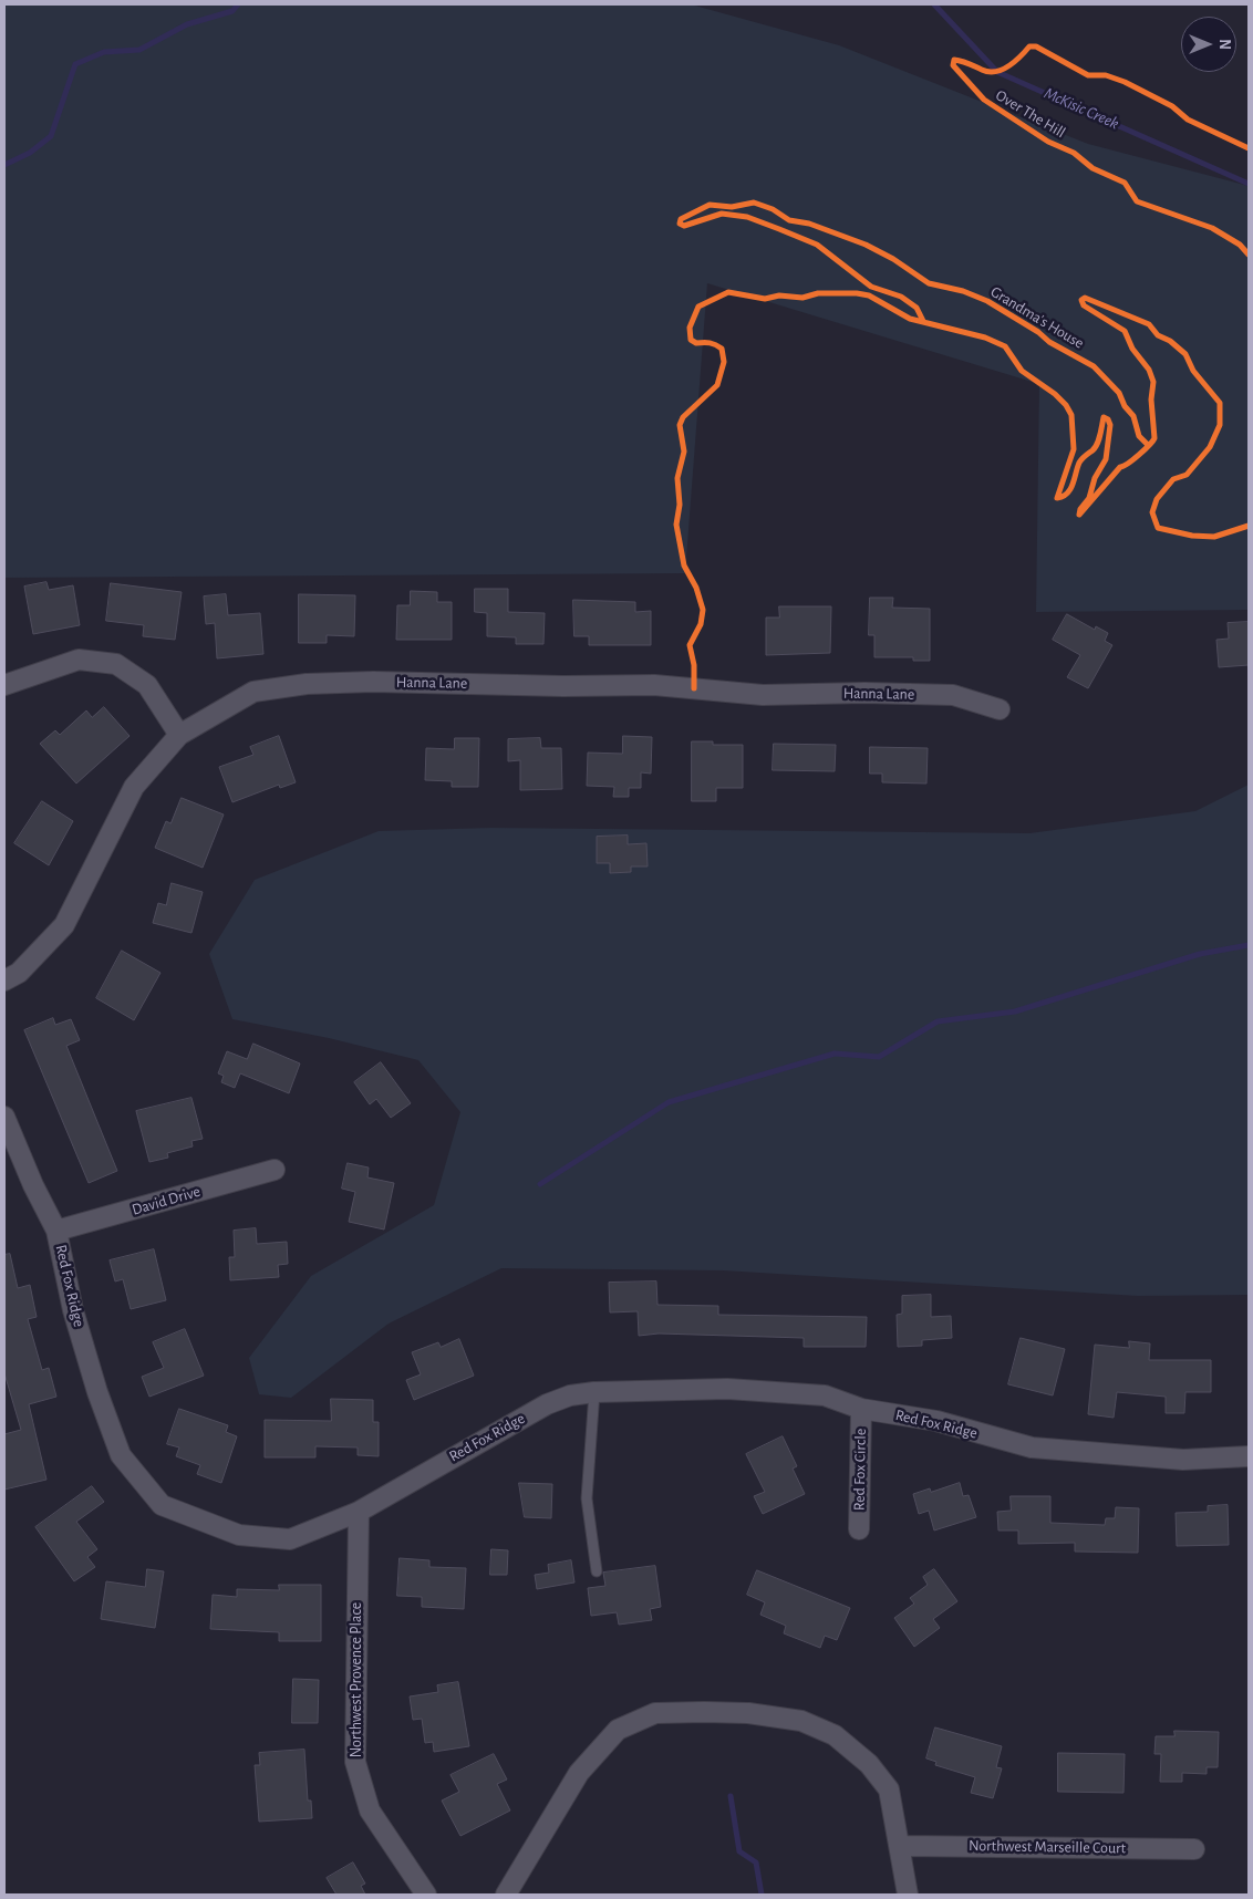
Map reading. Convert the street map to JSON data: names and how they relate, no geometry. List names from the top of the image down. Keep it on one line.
{"streets":{"street":["Hanna Lane","David Drive","Red Fox Ridge","Red Fox Circle","Northwest Provence Place","Northwest Marseille Court"],"cycle path":["Over The Hill","Grandma's House"]},"crossings":[["David Drive","Red Fox Ridge"],["Red Fox Ridge","Red Fox Circle"],["Red Fox Ridge","Northwest Provence Place"]],"water":["McKisic Creek"],"north":"right"}
